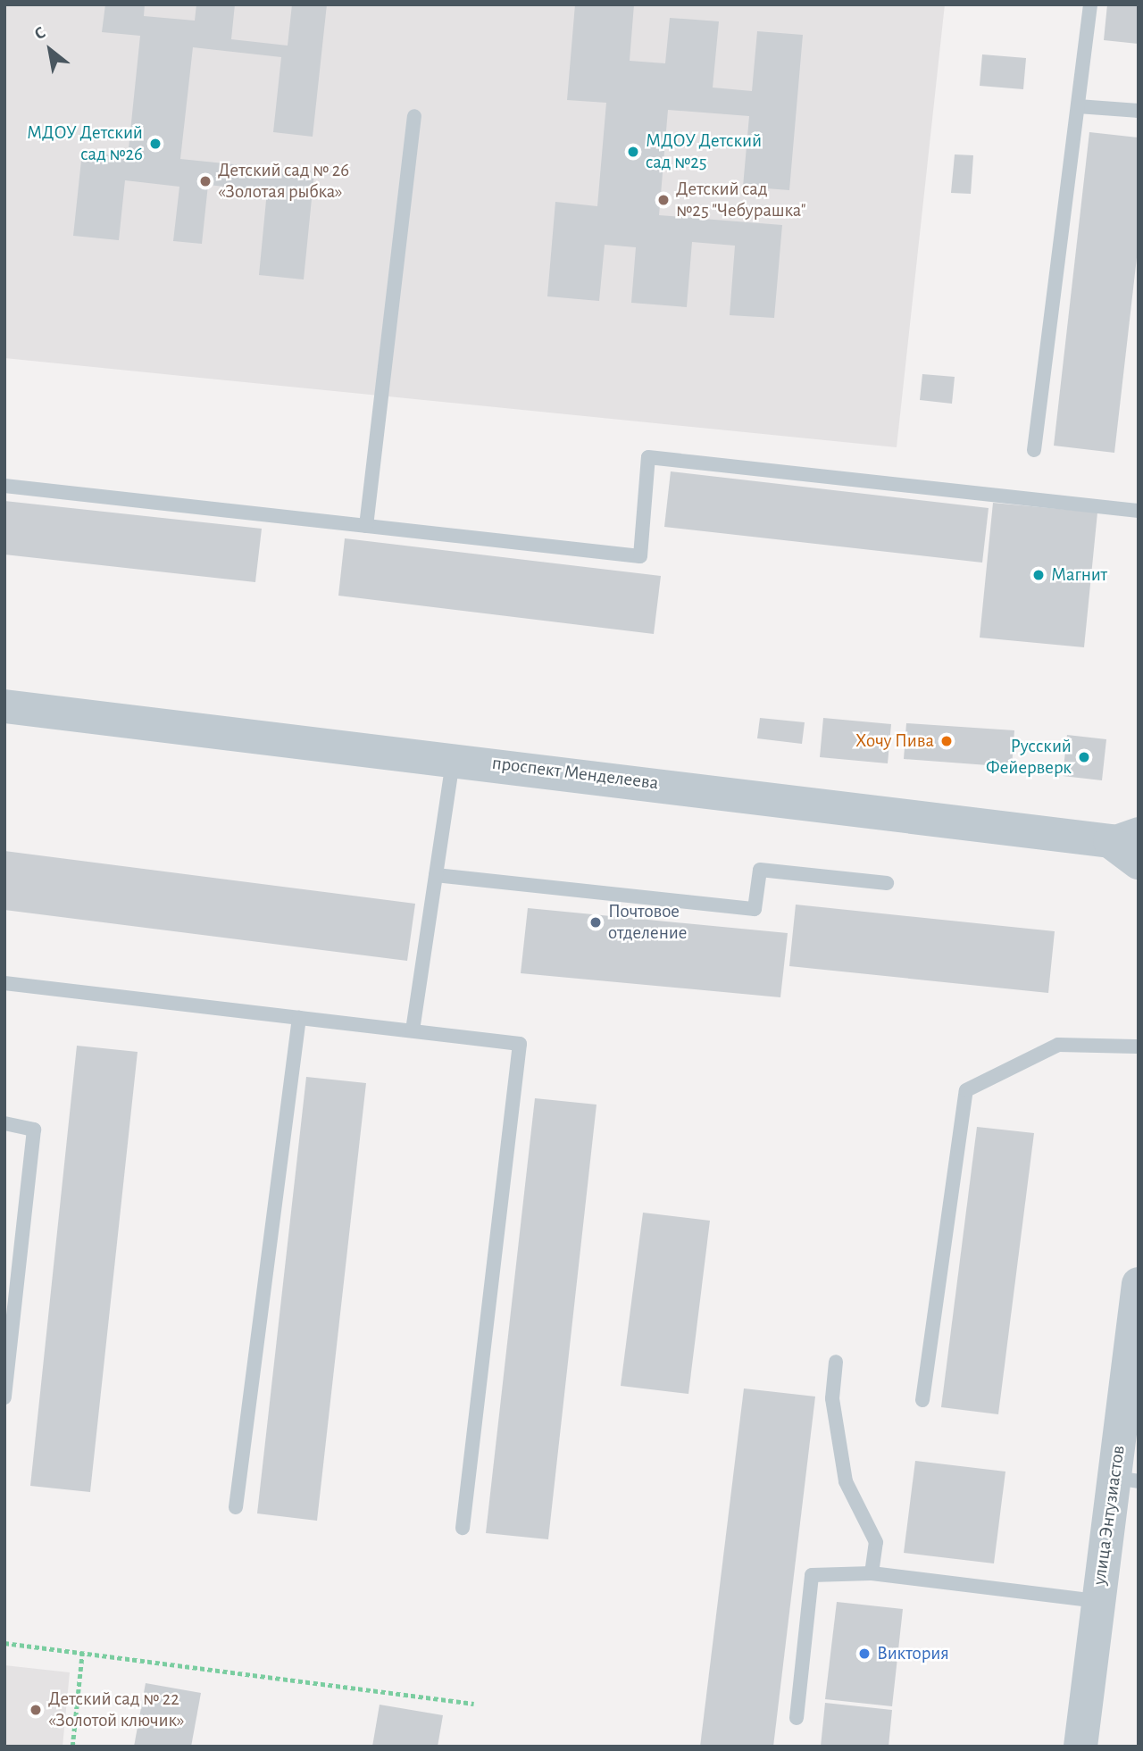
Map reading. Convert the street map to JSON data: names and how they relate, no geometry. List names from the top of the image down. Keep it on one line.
{"streets":{"street":["проспект Менделеева","улица Энтузиастов"]},"places":["МДОУ Детский сад №26","МДОУ Детский сад №25","Детский сад № 26 «Золотая рыбка»","Детский сад №25 \"Чебурашка\"","Магнит","Хочу Пива","Русский Фейерверк","Почтовое отделение","Виктория","Детский сад № 22 «Золотой ключик»"],"north":"top left"}
